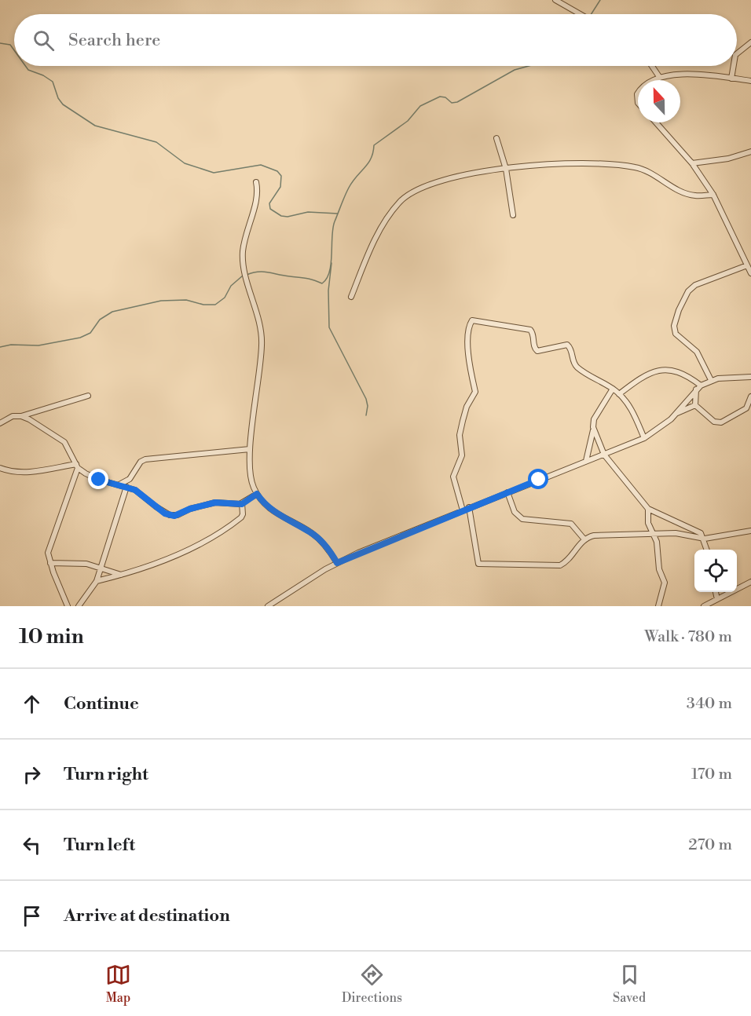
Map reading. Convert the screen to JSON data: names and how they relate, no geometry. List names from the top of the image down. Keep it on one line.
{"north":"top","page":{"search":"Search here","heading":["10 min","Walk · 780 m"],"list":[["Continue","340 m"],["Turn right","170 m"],["Turn left","270 m"],"Arrive at destination"],"nav":["Map","Directions","Saved"]}}
